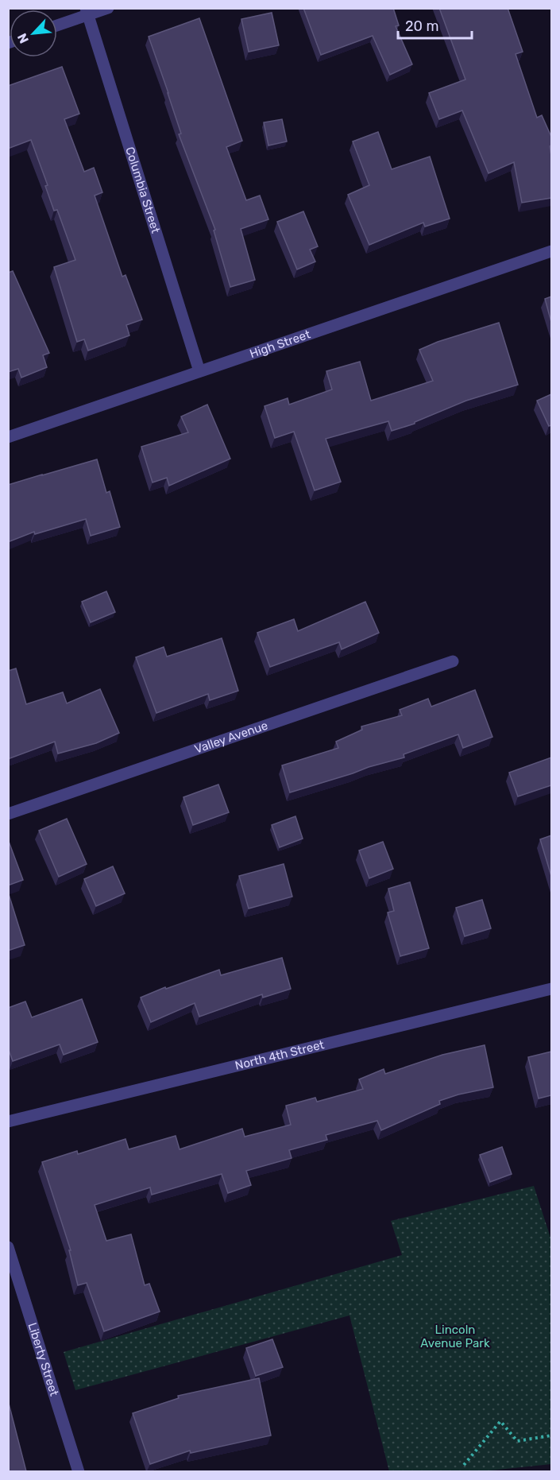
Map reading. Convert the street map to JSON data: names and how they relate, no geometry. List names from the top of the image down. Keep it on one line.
{"streets":{"street":["Columbia Street","High Street","Valley Avenue","North 4th Street","Liberty Street"]},"crossings":[["Columbia Street","High Street"]],"parks":["Lincoln Avenue Park"],"scale_bar":"20 m","north":"bottom left"}
